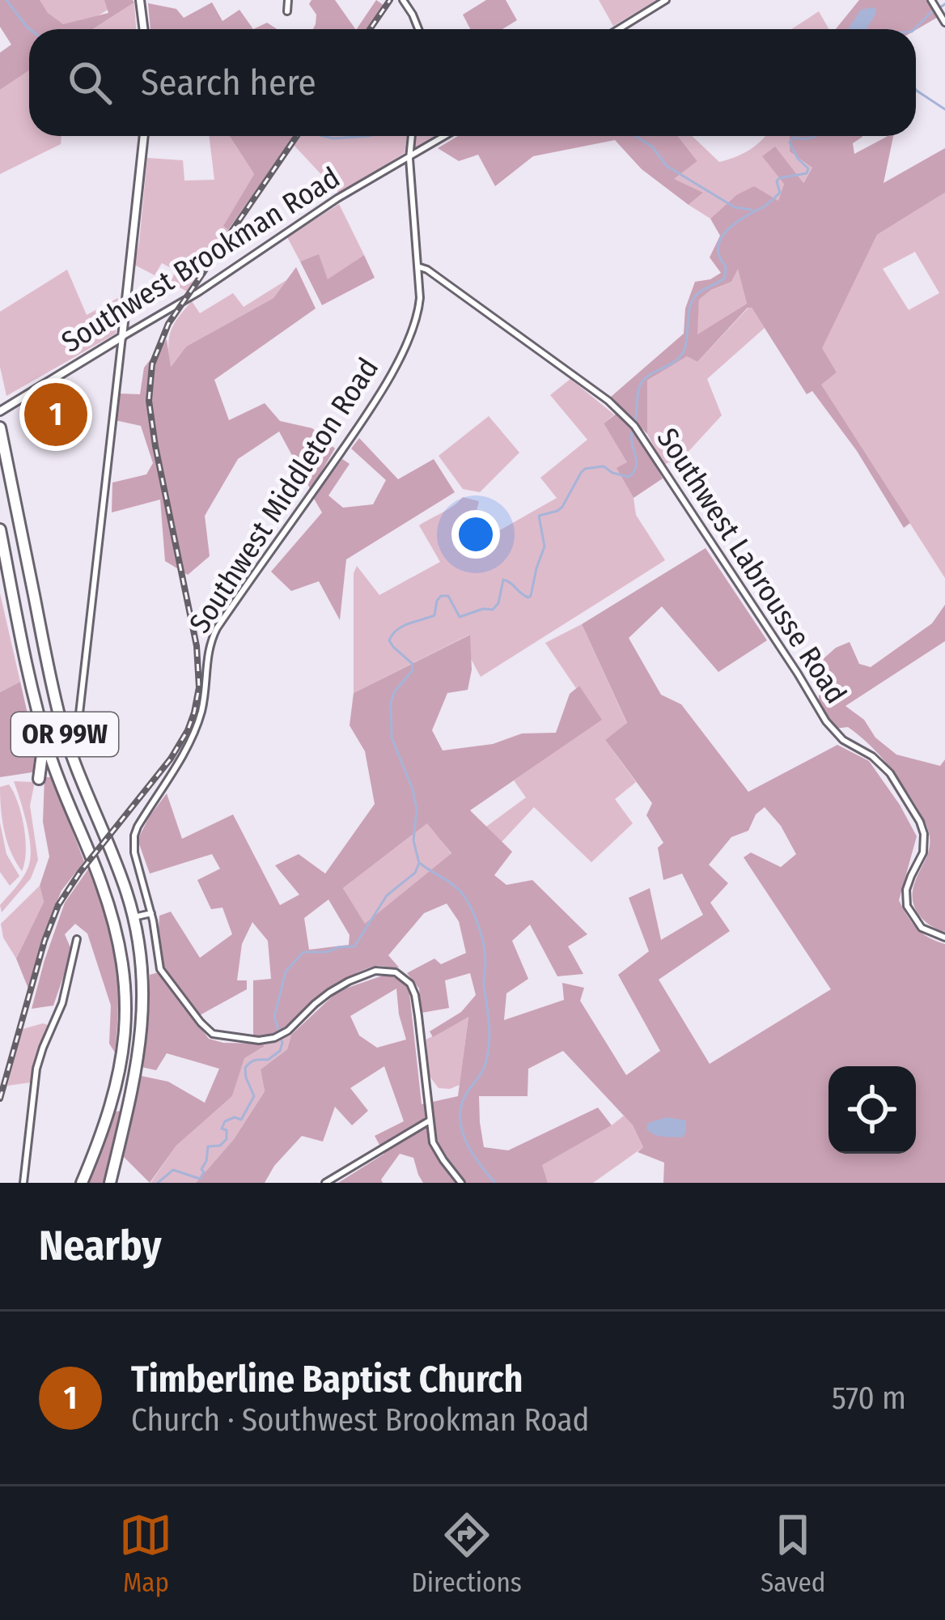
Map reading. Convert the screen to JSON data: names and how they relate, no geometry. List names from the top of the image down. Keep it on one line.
{"streets":{"highway":["OR 99W"],"street":["Southwest Brookman Road","Southwest Middleton Road","Southwest Labrousse Road"]},"crossings":[["Southwest Brookman Road","Southwest Middleton Road"],["Southwest Middleton Road","Southwest Labrousse Road"]],"page":{"search":"Search here","pins":"1","heading":"Nearby","list":[{"mark":"1","name":"Timberline Baptist Church","note":"Church · Southwest Brookman Road","value":"570 m"}],"nav":["Map","Directions","Saved"]}}
